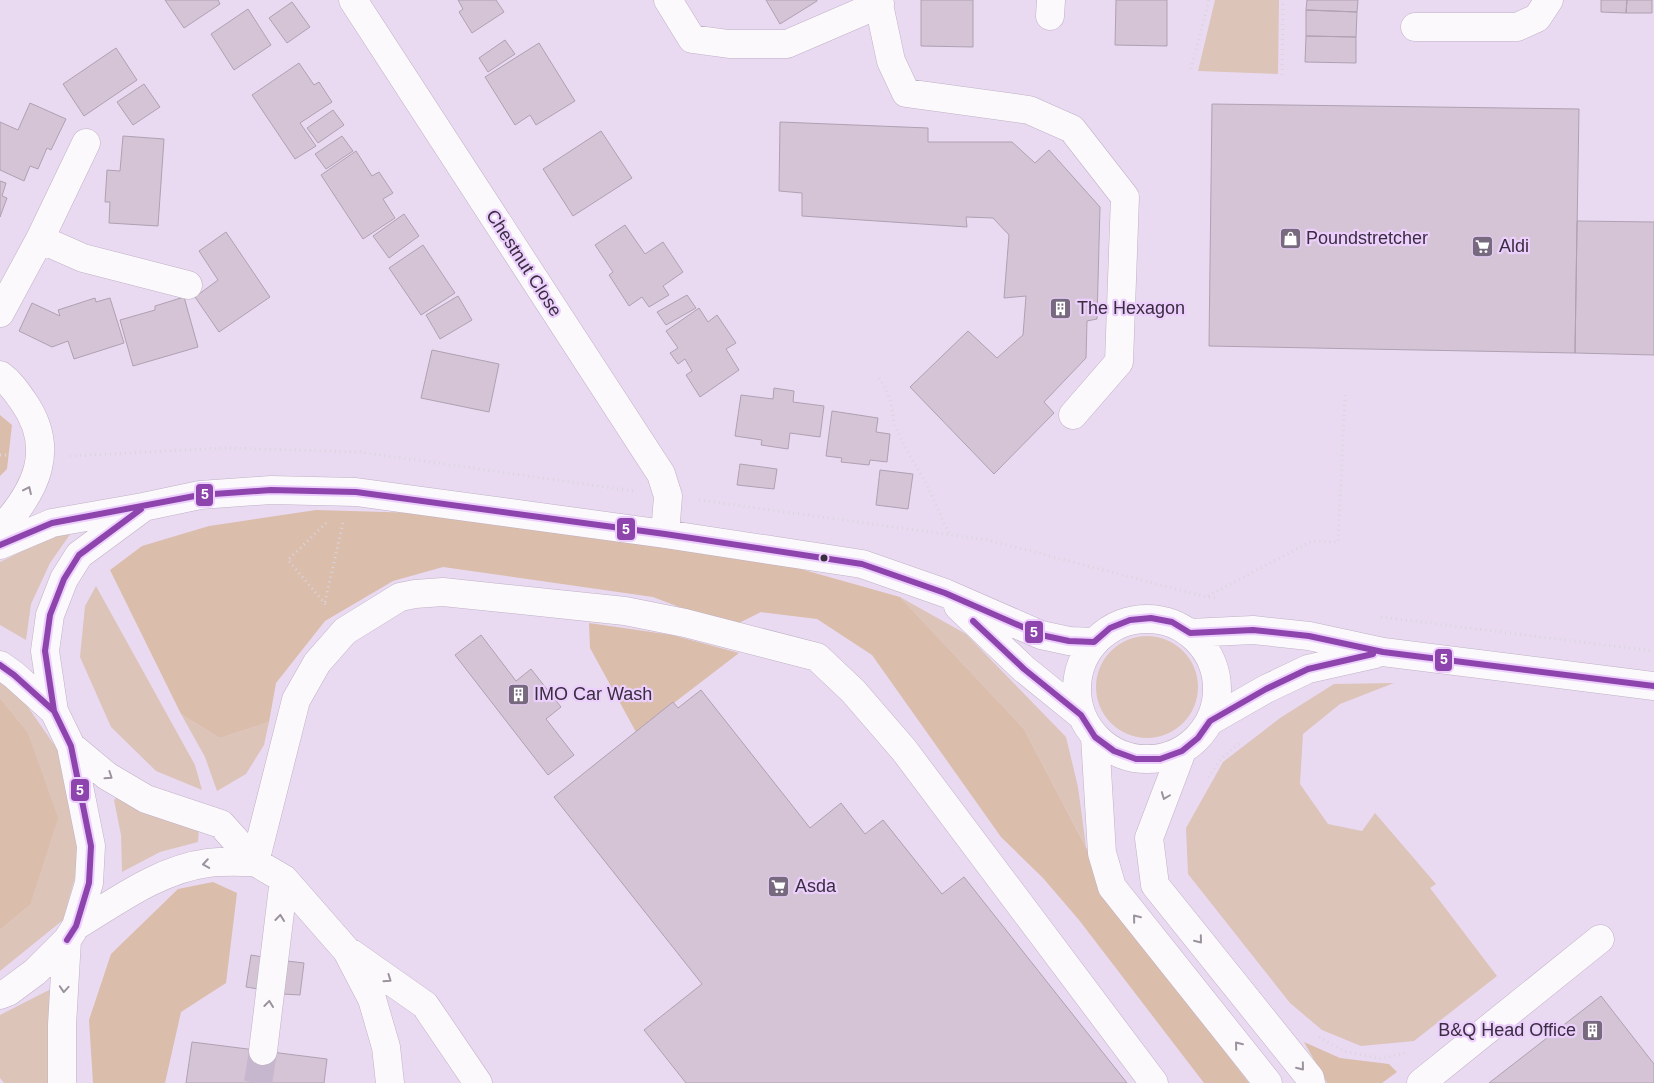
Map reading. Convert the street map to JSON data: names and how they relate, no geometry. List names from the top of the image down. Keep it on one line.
{"streets":{"street":["Chestnut Close"]},"places":{"shop":["Poundstretcher"],"supermarket":["Aldi","Asda"],"building":["The Hexagon","IMO Car Wash","B&Q Head Office"]},"lines":["transit line 5"]}
